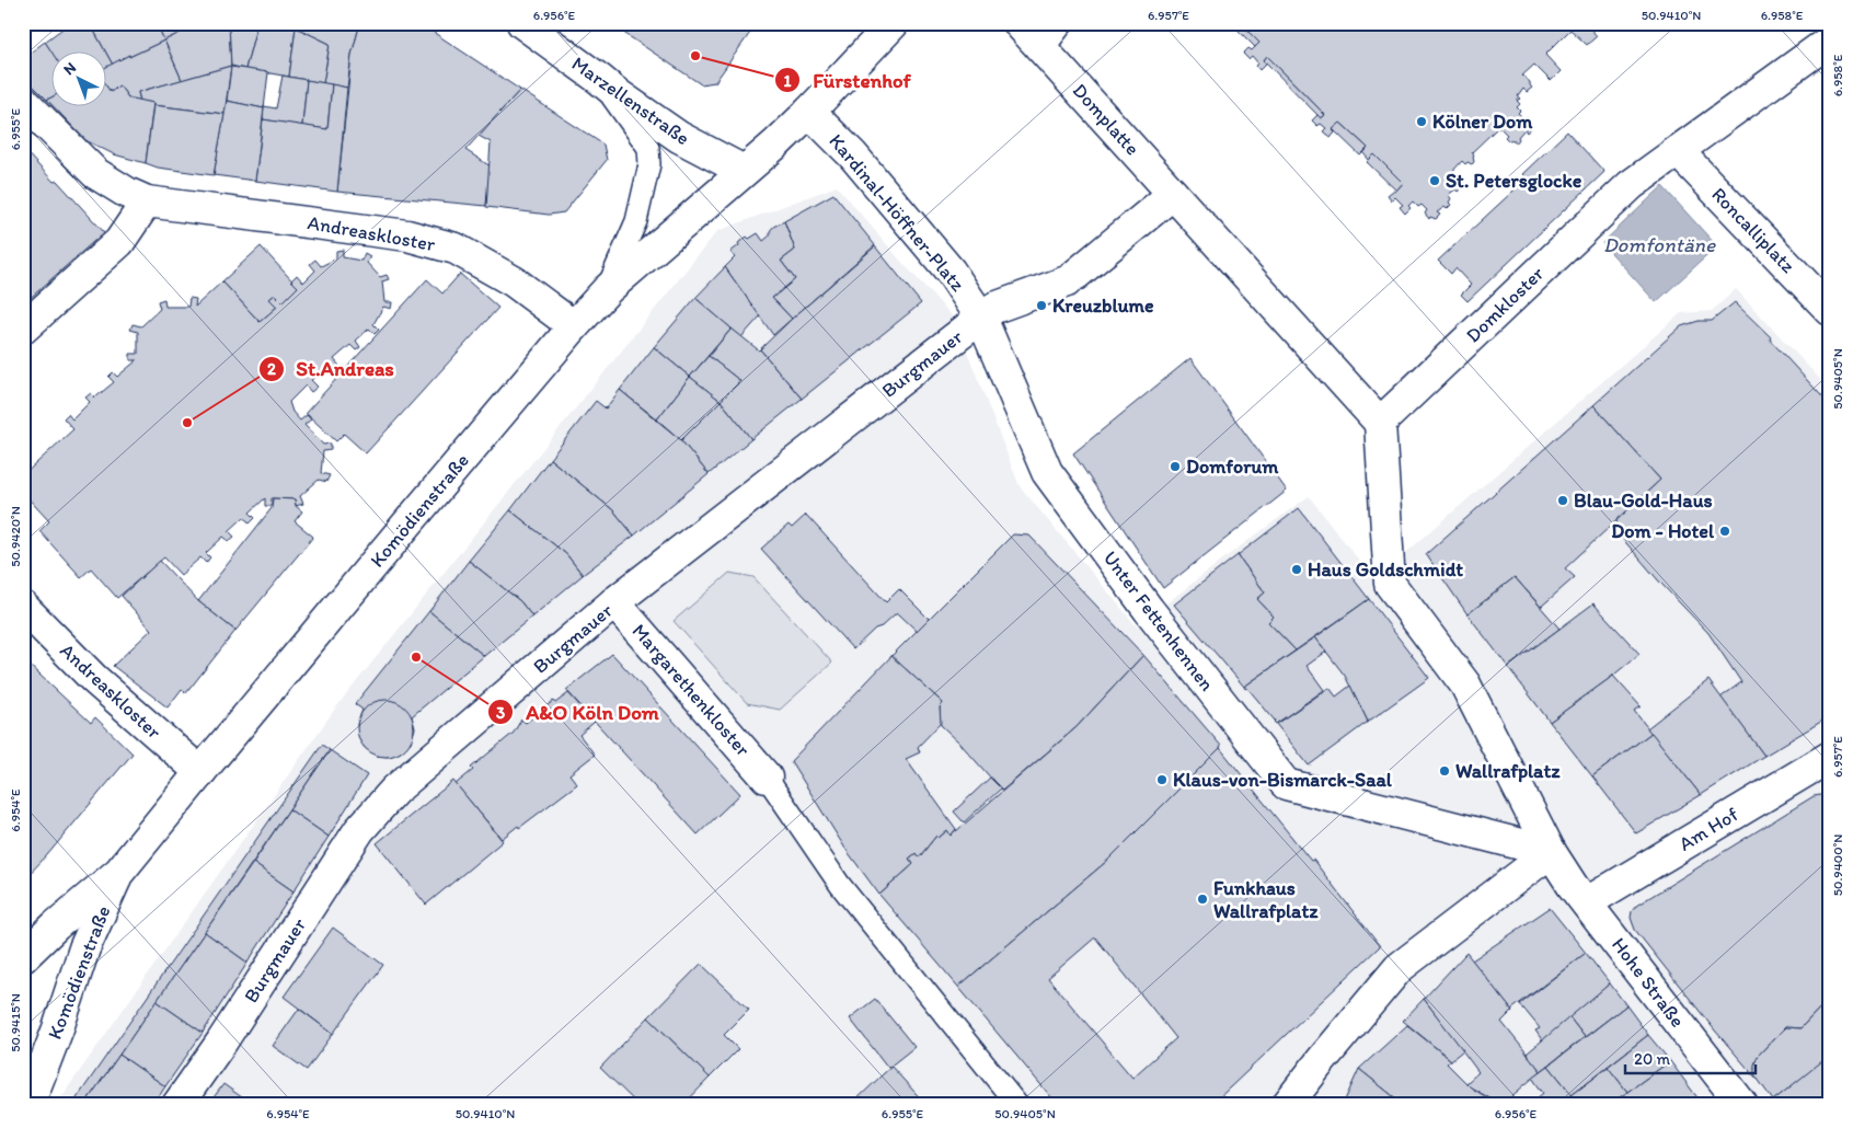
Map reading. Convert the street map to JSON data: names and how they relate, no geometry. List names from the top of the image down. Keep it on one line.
{"streets":{"street":["Marzellenstraße","Domplatte","Kardinal-Höffner-Platz","Roncalliplatz","Andreaskloster","Domkloster","Burgmauer","Komödienstraße","Unter Fettenhennen","Margarethenkloster","Am Hof","Hohe Straße"]},"crossings":[["Marzellenstraße","Komödienstraße"],["Domplatte","Domkloster"],["Kardinal-Höffner-Platz","Burgmauer"],["Kardinal-Höffner-Platz","Komödienstraße"],["Kardinal-Höffner-Platz","Unter Fettenhennen"],["Roncalliplatz","Domkloster"],["Andreaskloster","Komödienstraße"],["Burgmauer","Margarethenkloster"],["Am Hof","Hohe Straße"]],"water":["Domfontäne"],"places":["Fürstenhof","Kölner Dom","St. Petersglocke","Kreuzblume","St.Andreas","Domforum","Blau-Gold-Haus","Dom - Hotel","Haus Goldschmidt","A&O Köln Dom","Wallrafplatz","Klaus-von-Bismarck-Saal","Funkhaus Wallrafplatz"],"scale_bar":"20 m","north":"top left","coordinates":["6.956°E","6.957°E","50.9410°N","6.958°E","6.955°E","50.9405°N","50.9420°N","6.954°E","50.9400°N","50.9415°N"]}
